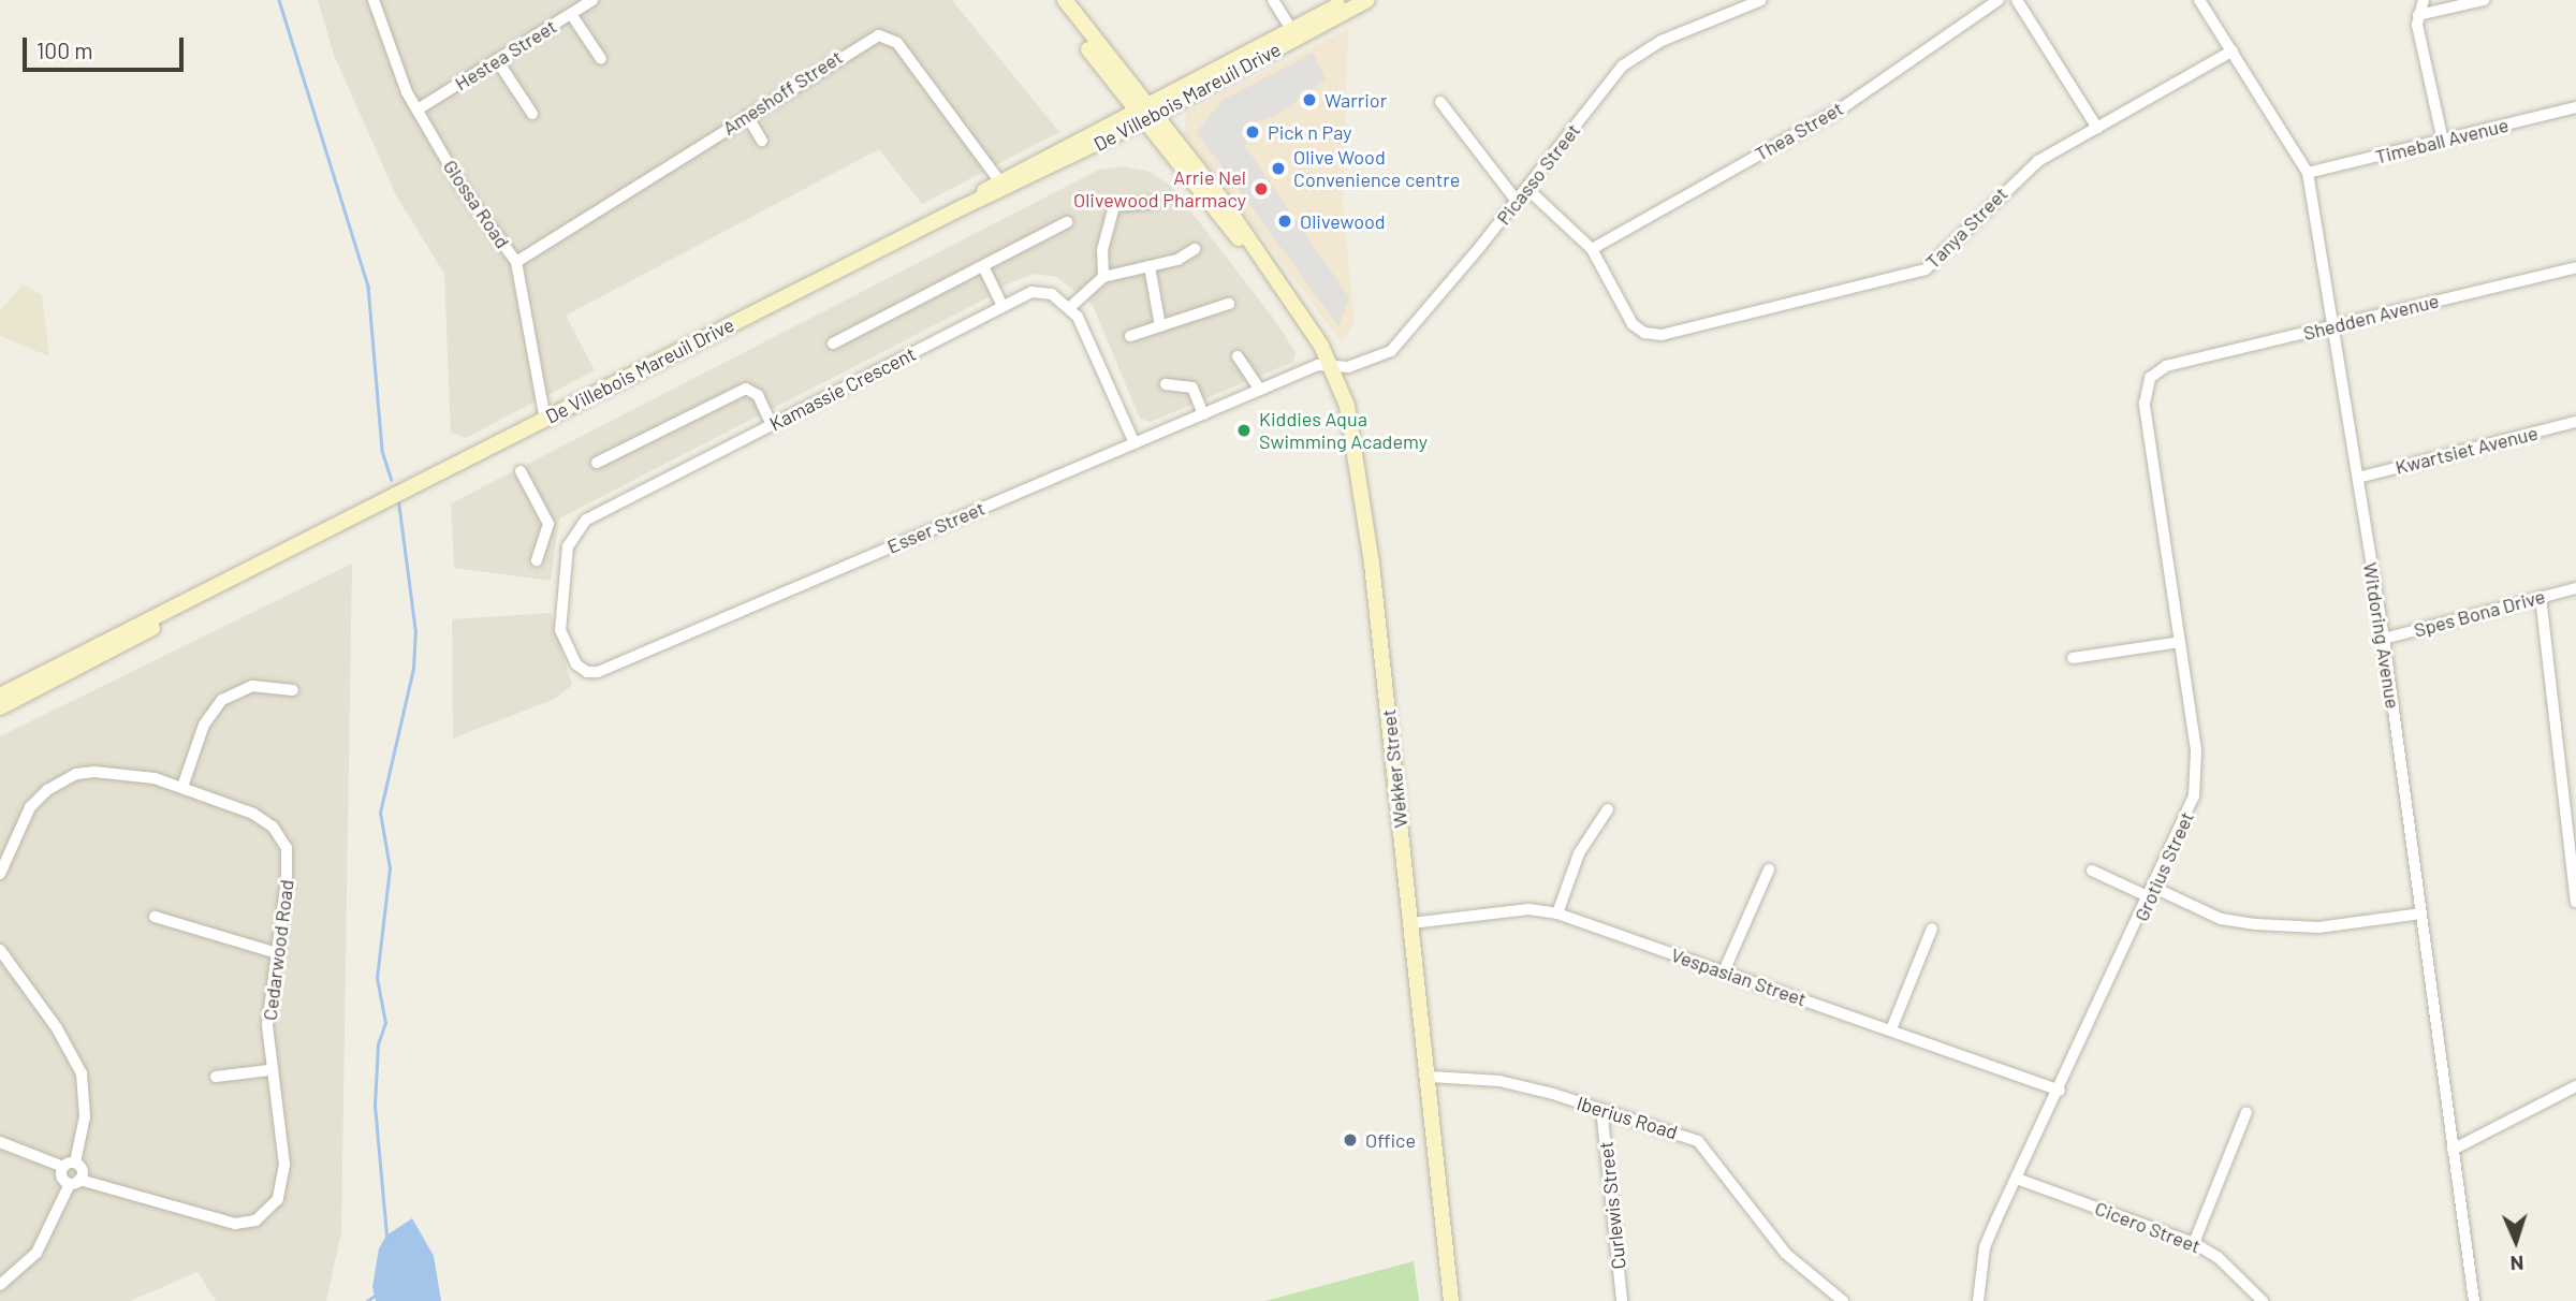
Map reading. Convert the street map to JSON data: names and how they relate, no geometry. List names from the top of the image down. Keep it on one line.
{"streets":{"main road":["De Villebois Mareuil Drive","Wekker Street"],"street":["Hestea Street","Ameshoff Street","Thea Street","Timeball Avenue","Picasso Street","Glossa Road","Tanya Street","Shedden Avenue","Kamassie Crescent","Kwartsiet Avenue","Esser Street","Spes Bona Drive","Witdoring Avenue","Grotius Street","Cedarwood Road","Vespasian Street","Iberius Road","Curlewis Street","Cicero Street"]},"crossings":[["Hestea Street","Glossa Road"],["Ameshoff Street","De Villebois Mareuil Drive"],["Ameshoff Street","Glossa Road"],["De Villebois Mareuil Drive","Glossa Road"],["De Villebois Mareuil Drive","Wekker Street"],["Thea Street","Tanya Street"],["Timeball Avenue","Witdoring Avenue"],["Picasso Street","Esser Street"],["Picasso Street","Wekker Street"],["Tanya Street","Witdoring Avenue"],["Shedden Avenue","Witdoring Avenue"],["Shedden Avenue","Grotius Street"],["Kamassie Crescent","Esser Street"],["Kwartsiet Avenue","Witdoring Avenue"],["Esser Street","Wekker Street"],["Spes Bona Drive","Witdoring Avenue"],["Wekker Street","Vespasian Street"],["Wekker Street","Iberius Road"],["Grotius Street","Vespasian Street"],["Grotius Street","Cicero Street"],["Iberius Road","Curlewis Street"]],"places":["Warrior","Pick n Pay","Olive Wood Convenience centre","Arrie Nel Olivewood Pharmacy","Olivewood","Kiddies Aqua Swimming Academy","Office"],"scale_bar":"100 m","north":"bottom"}
